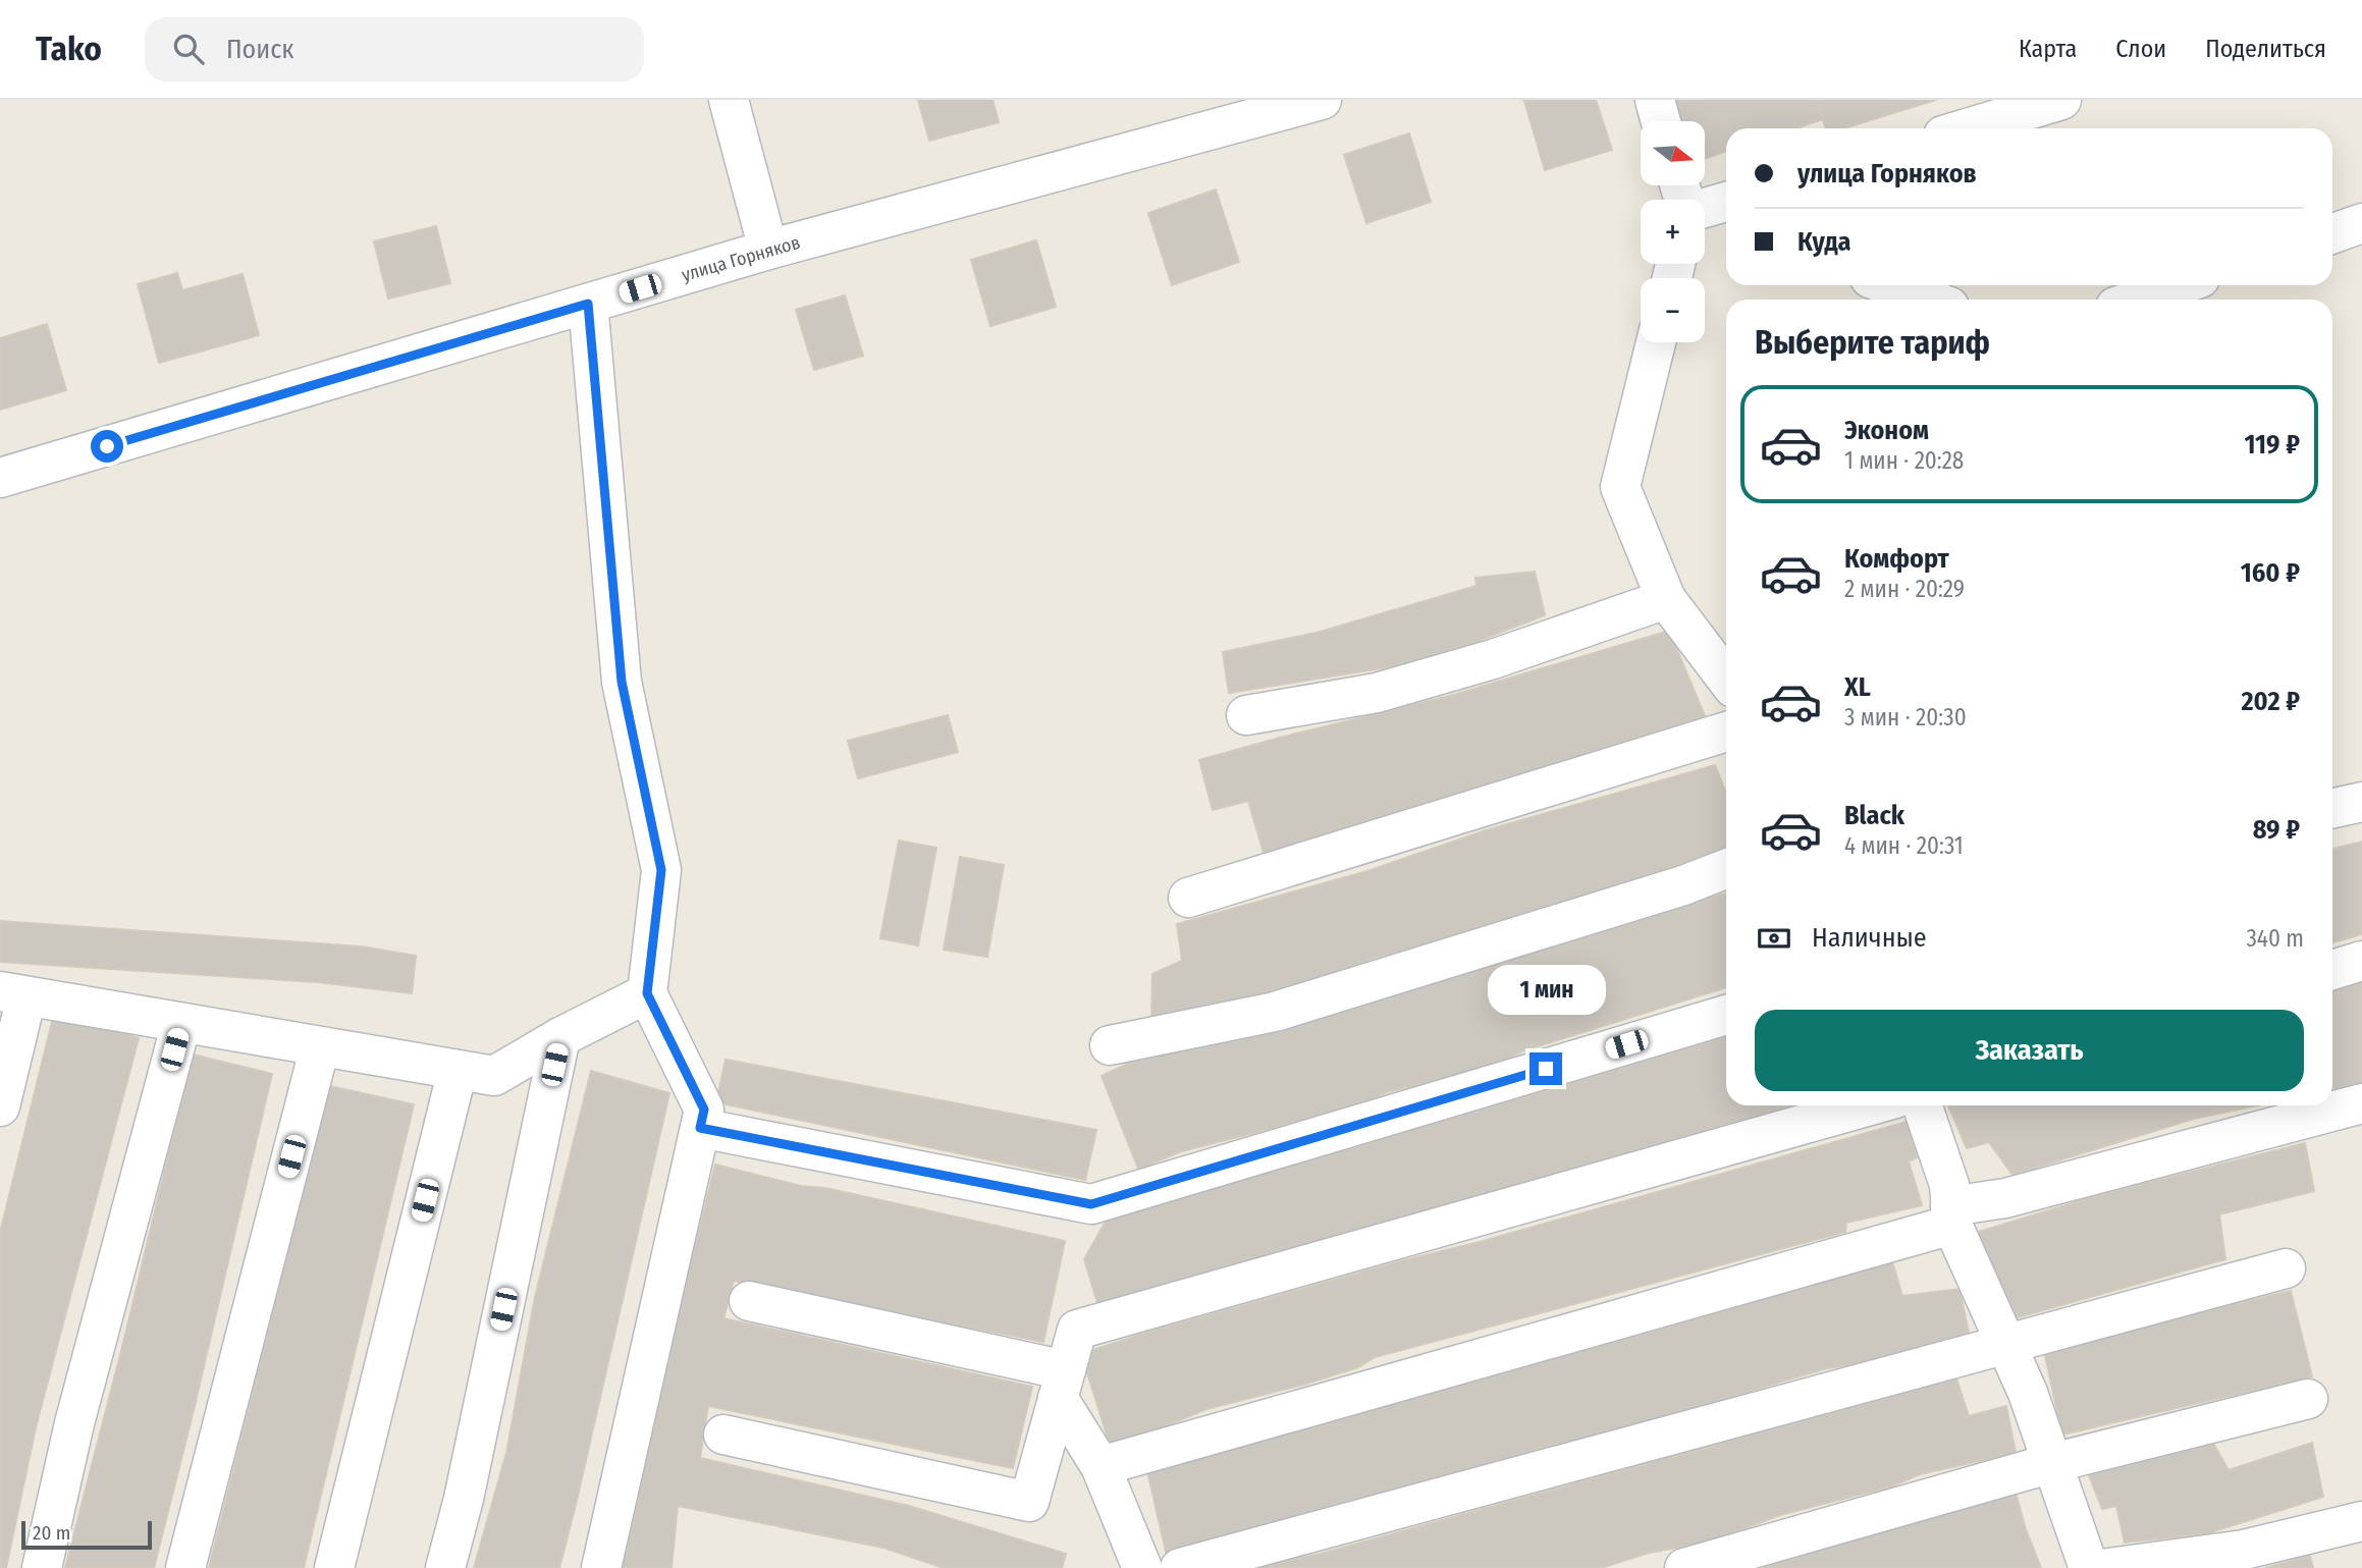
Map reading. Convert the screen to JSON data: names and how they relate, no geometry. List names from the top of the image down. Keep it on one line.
{"streets":{"street":["улица Горняков"]},"scale_bar":"20 m","north":"right","page":{"header":"Tako","search":"Поиск","nav":["Карта","Слои","Поделиться"],"map_buttons":["+","−"],"banner":["улица Горняков","Куда"],"heading":"Выберите тариф","list":[{"name":"Эконом","note":"1 мин · 20:28","value":"119 ₽"},{"name":"Комфорт","note":"2 мин · 20:29","value":"160 ₽"},{"name":"XL","note":"3 мин · 20:30","value":"202 ₽"},{"name":"Black","note":"4 мин · 20:31","value":"89 ₽"}],"pay":["Наличные","340 m"],"bubble":"1 мин","buttons":"Заказать","scale":"20 m"}}
